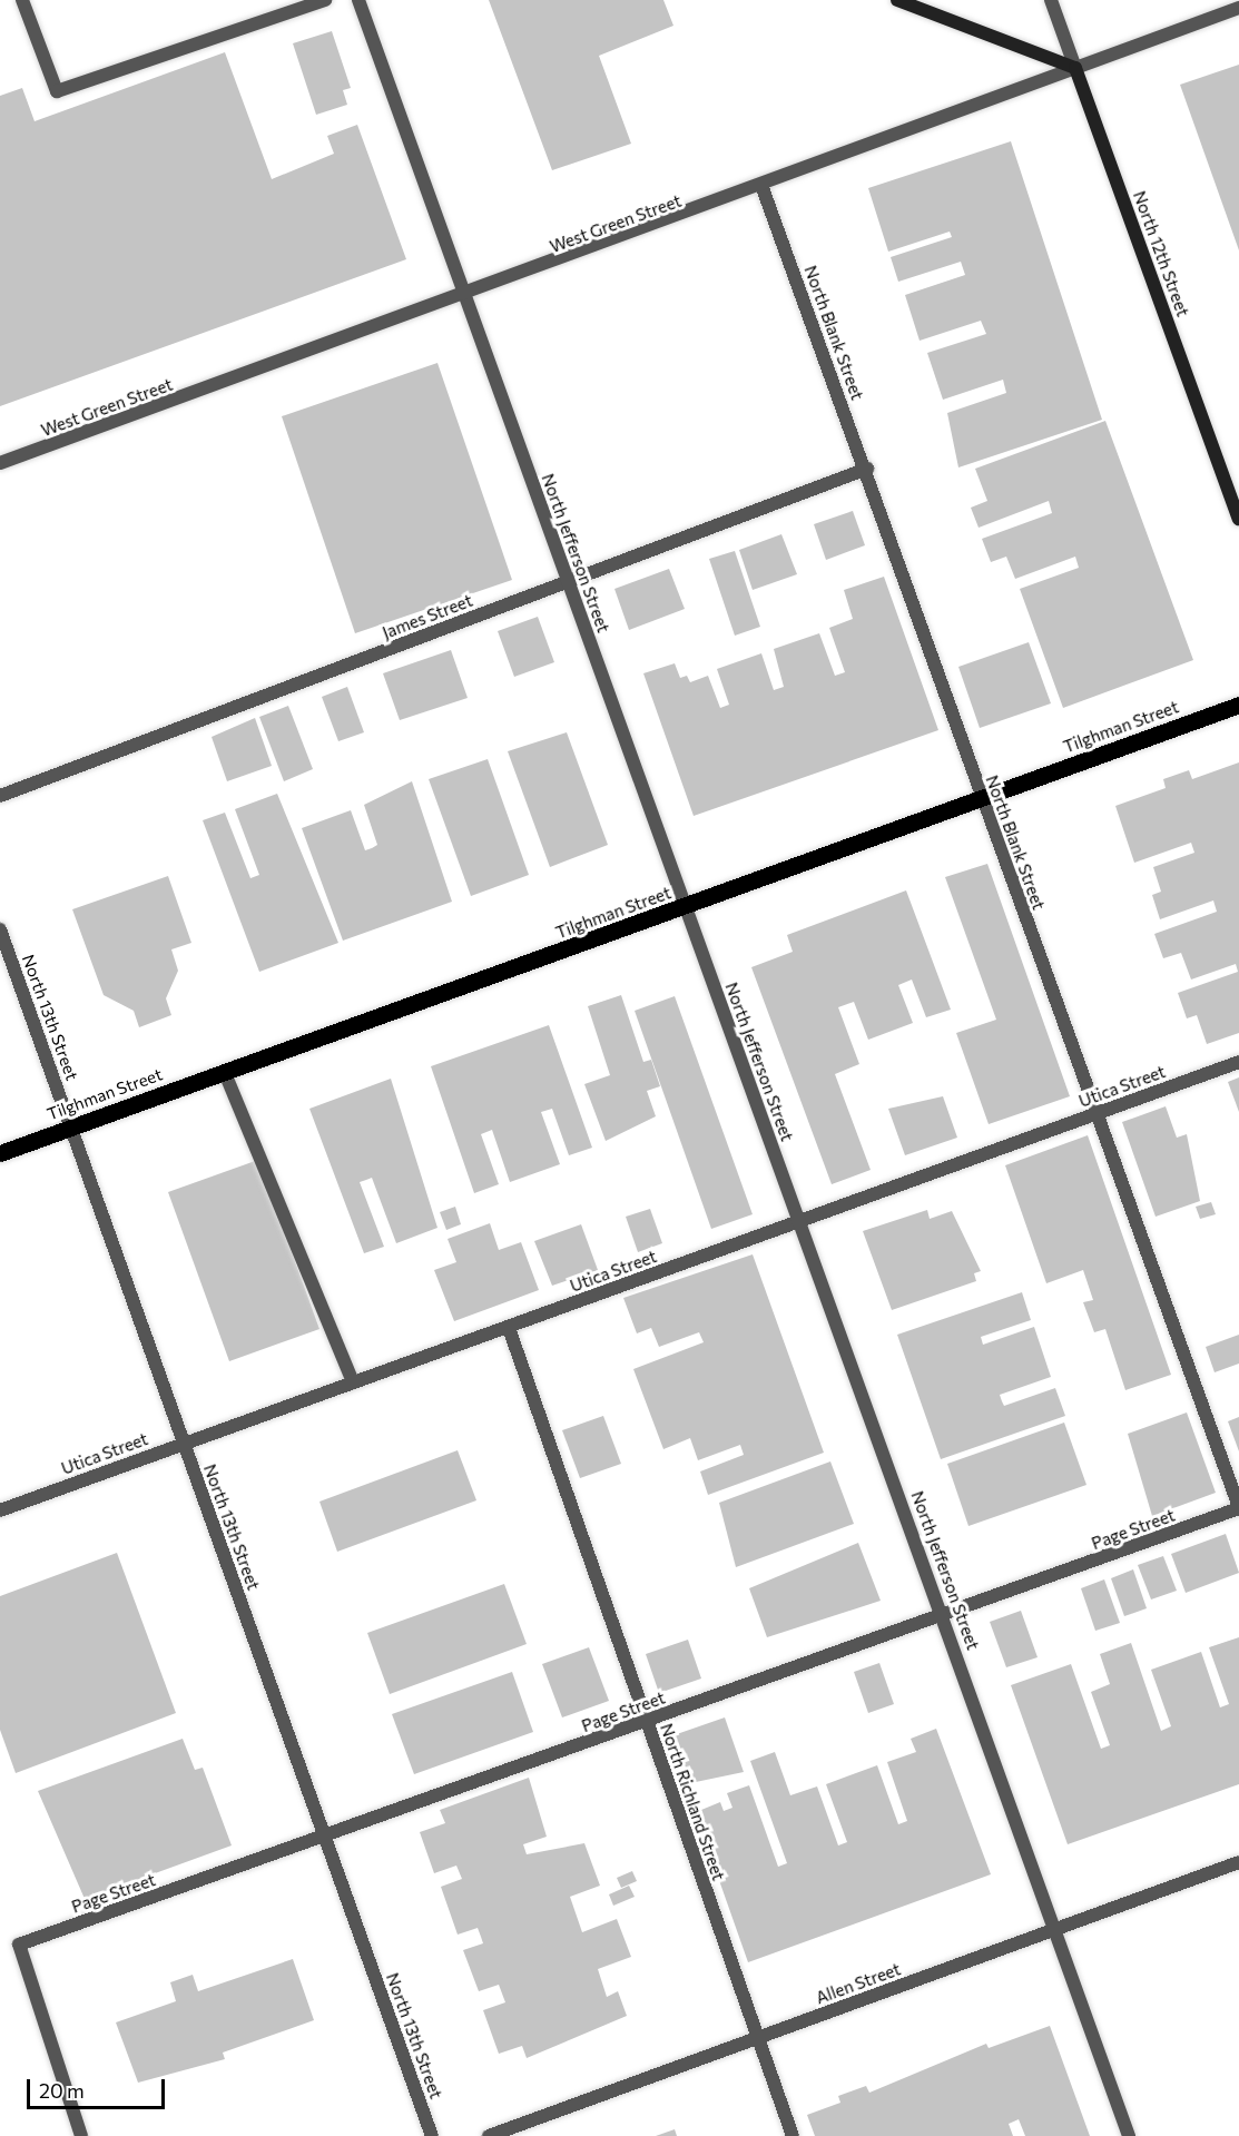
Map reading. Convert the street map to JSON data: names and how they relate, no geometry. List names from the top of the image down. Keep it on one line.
{"streets":{"main road":["North 12th Street","Tilghman Street"],"street":["West Green Street","North Blank Street","North Jefferson Street","James Street","North 13th Street","Utica Street","Page Street","North Richland Street","Allen Street"]},"crossings":[["West Green Street","North 12th Street"],["West Green Street","North Blank Street"],["West Green Street","North Jefferson Street"],["North Blank Street","James Street"],["North Blank Street","Tilghman Street"],["North Blank Street","Utica Street"],["North Blank Street","Page Street"],["North Jefferson Street","James Street"],["North Jefferson Street","Tilghman Street"],["North Jefferson Street","Utica Street"],["North Jefferson Street","Page Street"],["North Jefferson Street","Allen Street"],["Tilghman Street","North 13th Street"],["North 13th Street","Utica Street"],["North 13th Street","Page Street"],["Utica Street","North Richland Street"],["Page Street","North Richland Street"],["North Richland Street","Allen Street"]],"scale_bar":"20 m"}
